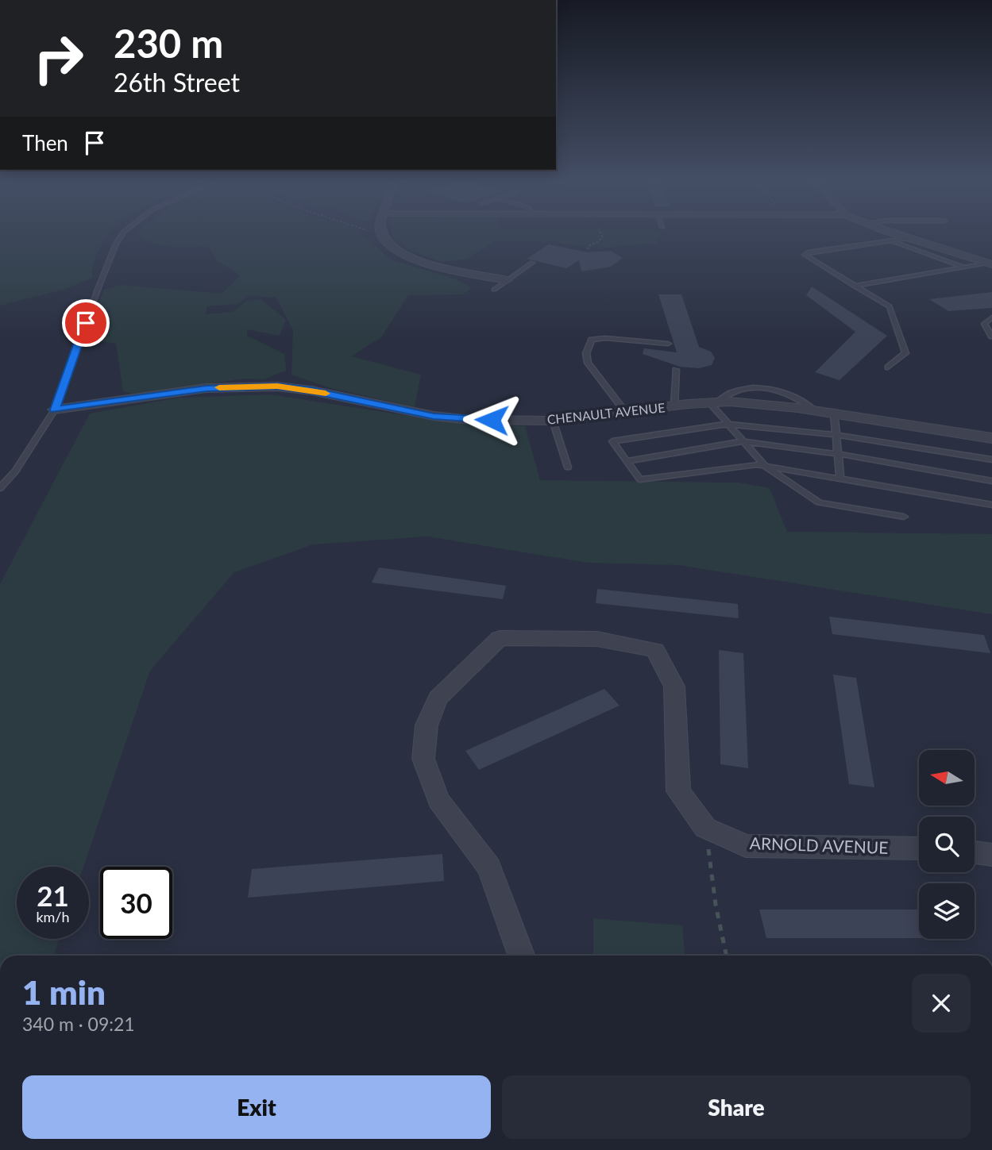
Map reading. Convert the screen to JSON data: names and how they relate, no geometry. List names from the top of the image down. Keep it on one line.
{"streets":{"street":["CHENAULT AVENUE","ARNOLD AVENUE"]},"north":"left","page":{"turn":["230 m","26th Street"],"then":"Then","speed":"21 km/h","limit":"30","heading":["1 min","340 m · 09:21"],"buttons":["Exit","Share"]}}
